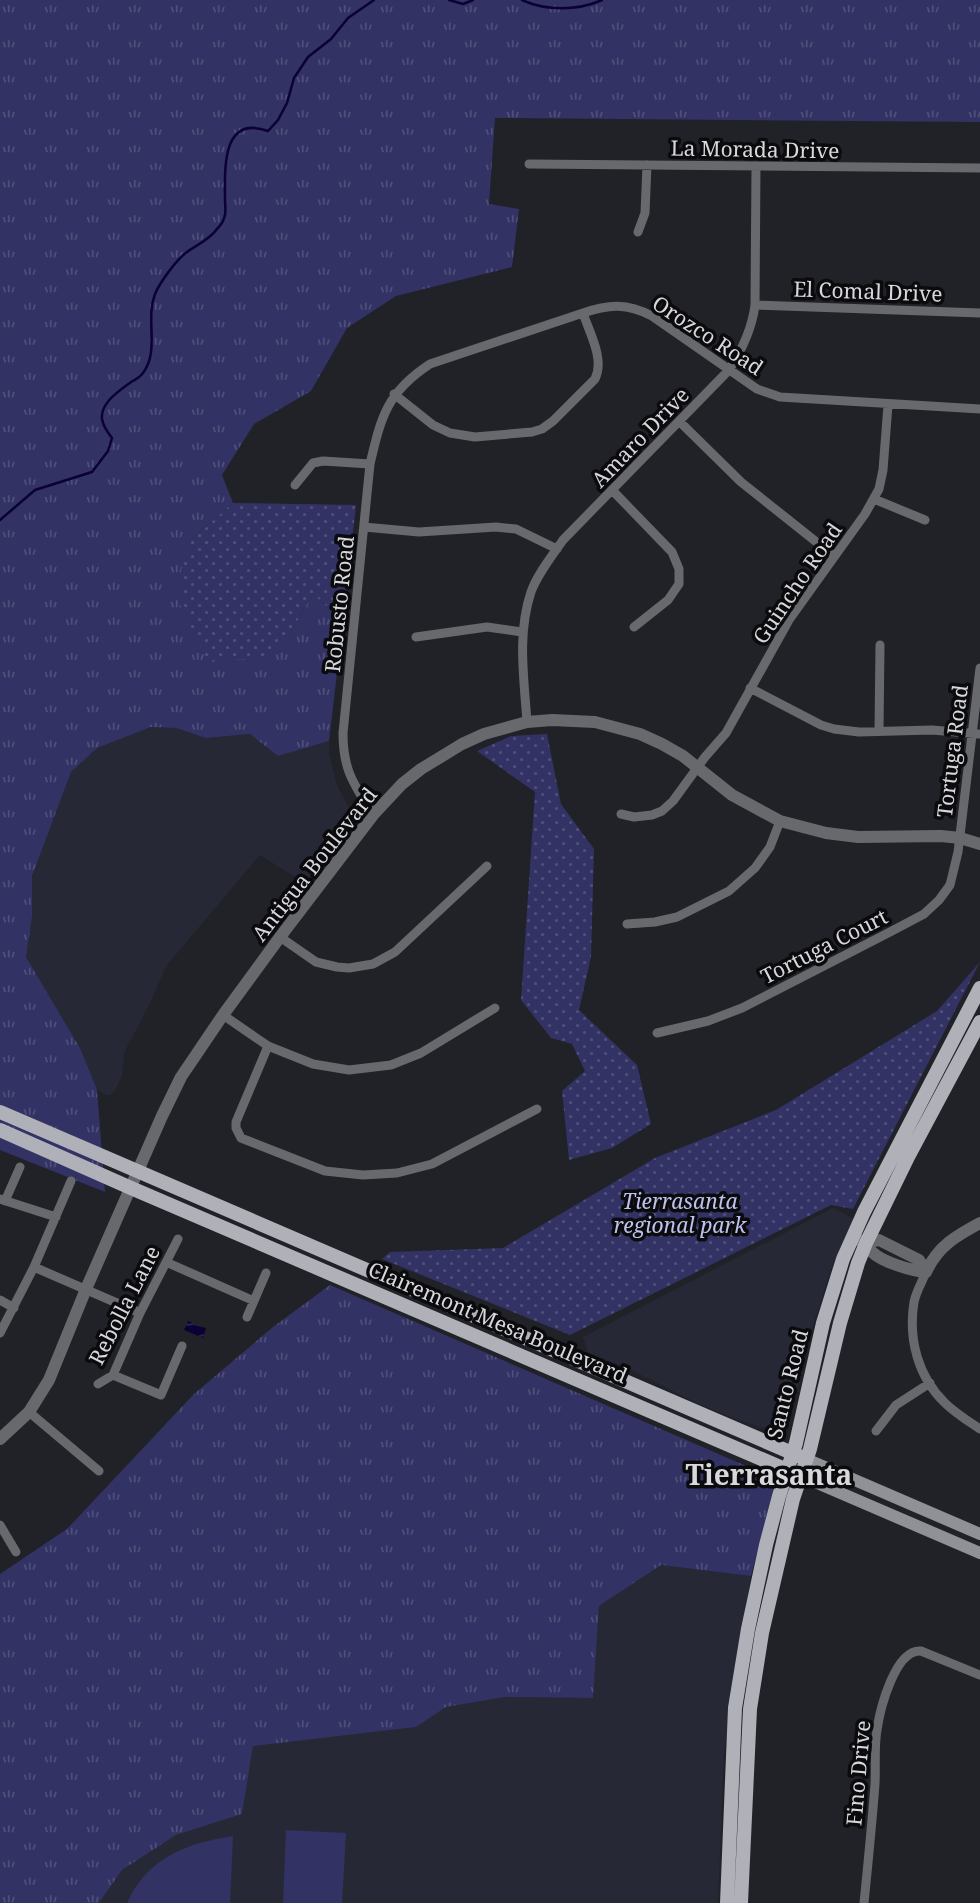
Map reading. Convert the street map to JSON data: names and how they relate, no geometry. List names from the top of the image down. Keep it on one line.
{"streets":{"main road":["Clairemont Mesa Boulevard","Santo Road"],"street":["La Morada Drive","El Comal Drive","Orozco Road","Amaro Drive","Guincho Road","Robusto Road","Tortuga Road","Antigua Boulevard","Tortuga Court","Rebolla Lane","Fino Drive"]},"crossings":[["La Morada Drive","Amaro Drive"],["El Comal Drive","Amaro Drive"],["Orozco Road","Amaro Drive"],["Orozco Road","Guincho Road"],["Orozco Road","Robusto Road"],["Amaro Drive","Antigua Boulevard"],["Guincho Road","Antigua Boulevard"],["Robusto Road","Antigua Boulevard"],["Tortuga Road","Antigua Boulevard"],["Tortuga Road","Tortuga Court"],["Antigua Boulevard","Tortuga Court"],["Antigua Boulevard","Clairemont Mesa Boulevard"],["Clairemont Mesa Boulevard","Santo Road"]],"districts":["Tierrasanta"],"parks":["Tierrasanta regional park"]}
